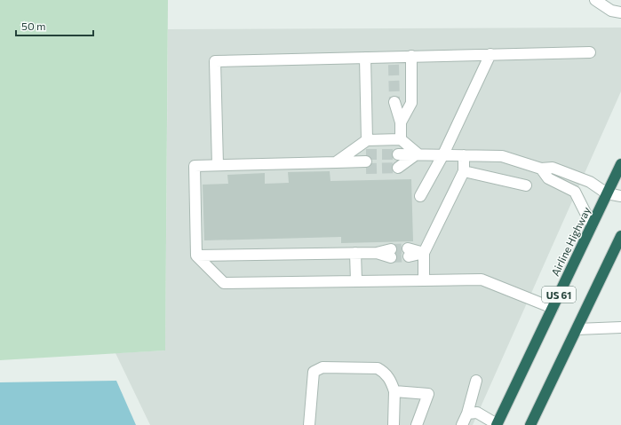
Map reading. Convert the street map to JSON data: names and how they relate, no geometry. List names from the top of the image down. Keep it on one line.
{"streets":{"highway":["Airline Highway","US 61"]},"scale_bar":"50 m"}
